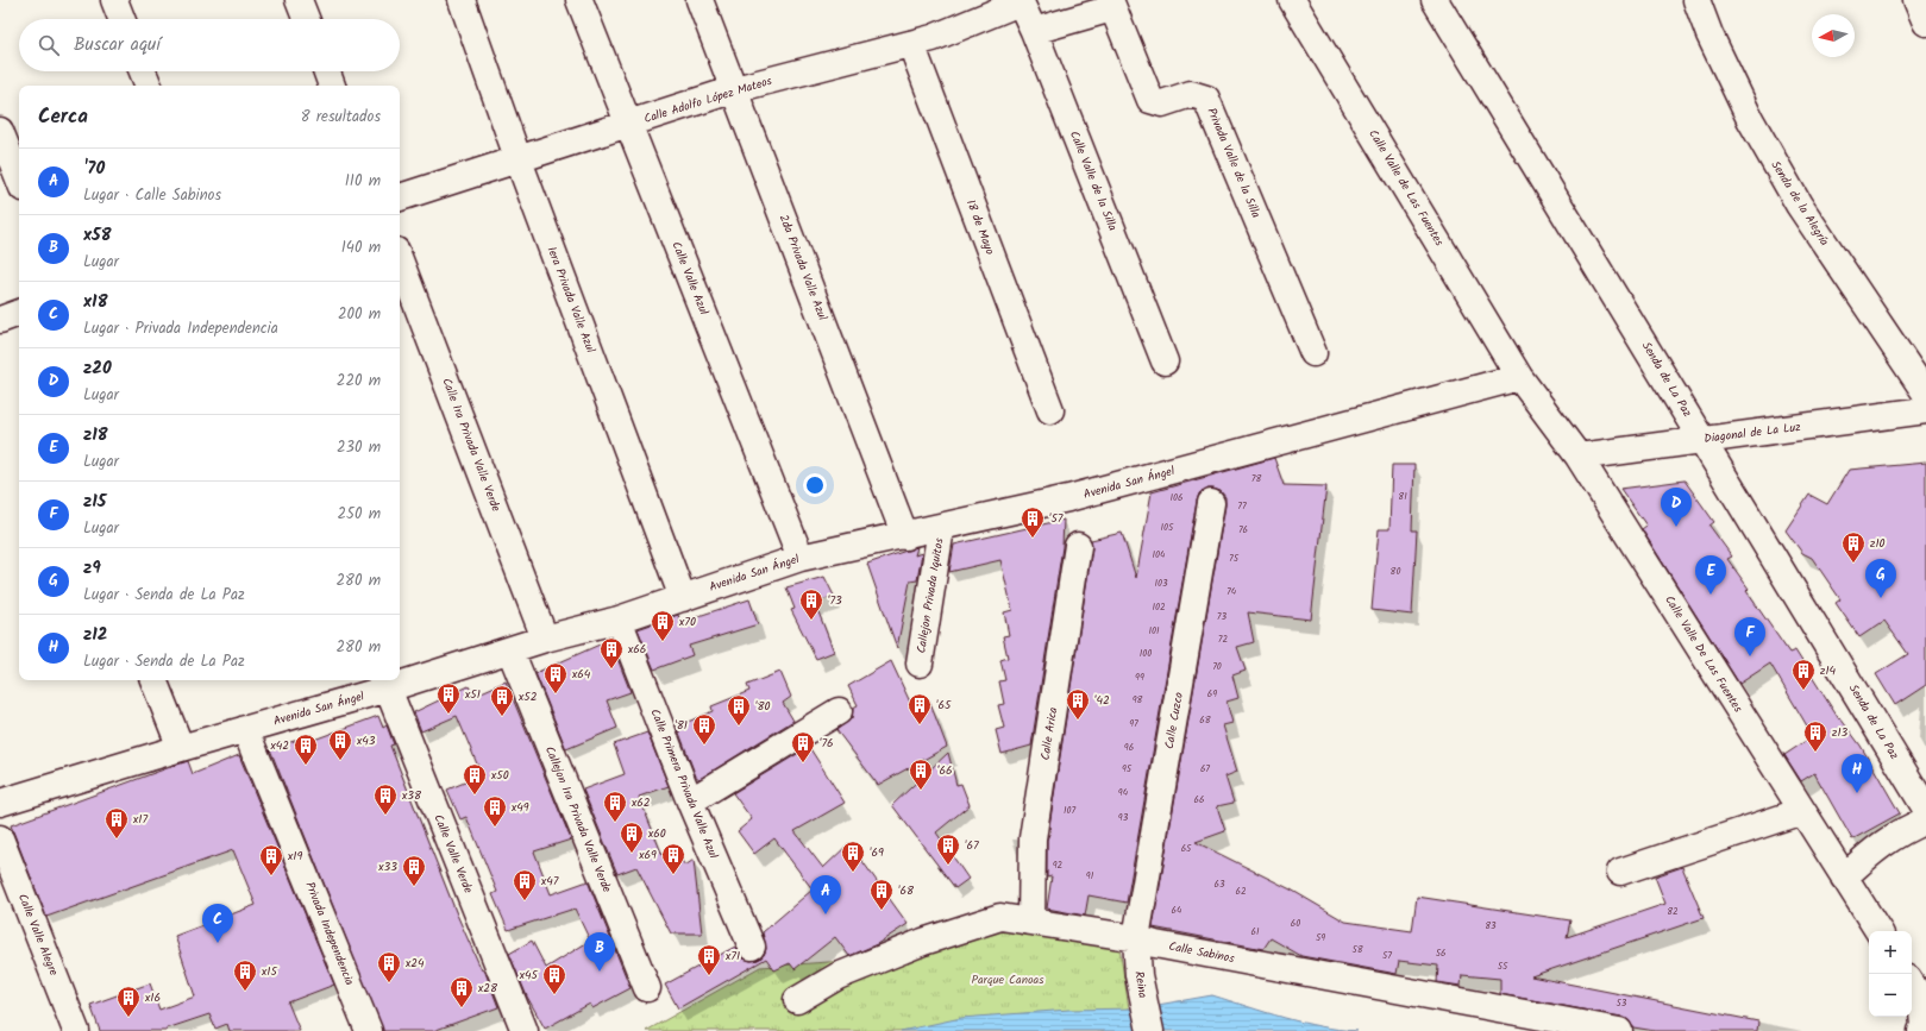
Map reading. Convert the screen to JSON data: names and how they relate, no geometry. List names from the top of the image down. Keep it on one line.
{"streets":{"street":["Calle Adolfo López Mateos","Privada Valle de la Silla","Calle Valle de la Silla","Calle Valle de Las Fuentes","Senda de la Alegría","18 de Mayo","2da Privada Valle Azul","Calle Valle Azul","1era Privada Valle Azul","Senda de La Paz","Diagonal de La Luz","Calle 1ra Privada Valle Verde","Avenida San Ángel","Callejon Privada Iquitos","Calle Valle De Las Fuentes","Calle Cuzco","Calle Arica","Calle Primera Privada Valle Azul","Callejon 1ra Privada Valle Verde","Calle Valle Verde","Privada Independencia","Calle Valle Alegre","Calle Sabinos","Reina"]},"crossings":[["Calle Adolfo López Mateos","Calle Valle de la Silla"],["Calle Adolfo López Mateos","18 de Mayo"],["Calle Adolfo López Mateos","2da Privada Valle Azul"],["Calle Adolfo López Mateos","Calle Valle Azul"],["Calle Adolfo López Mateos","1era Privada Valle Azul"],["Calle Valle de Las Fuentes","Avenida San Ángel"],["Calle Valle de Las Fuentes","Calle Valle De Las Fuentes"],["2da Privada Valle Azul","Avenida San Ángel"],["Calle Valle Azul","Avenida San Ángel"],["1era Privada Valle Azul","Avenida San Ángel"],["Senda de La Paz","Diagonal de La Luz"],["Diagonal de La Luz","Calle Valle De Las Fuentes"],["Calle 1ra Privada Valle Verde","Avenida San Ángel"],["Avenida San Ángel","Callejon Privada Iquitos"],["Avenida San Ángel","Calle Valle De Las Fuentes"],["Avenida San Ángel","Calle Primera Privada Valle Azul"],["Avenida San Ángel","Callejon 1ra Privada Valle Verde"],["Avenida San Ángel","Calle Valle Verde"],["Avenida San Ángel","Privada Independencia"],["Calle Cuzco","Calle Sabinos"],["Calle Cuzco","Reina"],["Calle Arica","Calle Sabinos"],["Calle Sabinos","Reina"]],"parks":["Parque Canoas"],"places":{"building":["'57","z10","'73","x70","x66","z14","x64","x51","x52","'42","'65","'80","'81","z13","x43","'76","x42","'66","x50","x38","x62","x49","x17","x60","'67","'69","x69","x19","x33","x47","'68","x71","x24","x15","x45","x28","x16"]},"house_numbers":["78","81","106","77","105","76","104","75","80","103","74","102","73","101","72","100","70","99","69","98","68","97","96","95","67","94","66","107","93","65","92","91","63","62","64","82","60","83","61","59","58","56","57","55","53"],"north":"left","page":{"search":"Buscar aquí","heading":["Cerca","8 resultados"],"list":[{"mark":"A","name":"'70","note":"Lugar · Calle Sabinos","value":"110 m"},{"mark":"B","name":"x58","note":"Lugar","value":"140 m"},{"mark":"C","name":"x18","note":"Lugar · Privada Independencia","value":"200 m"},{"mark":"D","name":"z20","note":"Lugar","value":"220 m"},{"mark":"E","name":"z18","note":"Lugar","value":"230 m"},{"mark":"F","name":"z15","note":"Lugar","value":"250 m"},{"mark":"G","name":"z9","note":"Lugar · Senda de La Paz","value":"280 m"},{"mark":"H","name":"z12","note":"Lugar · Senda de La Paz","value":"280 m"}],"pins":["D","E","G","F","H","A","C","B"],"map_buttons":["+","−"]}}
